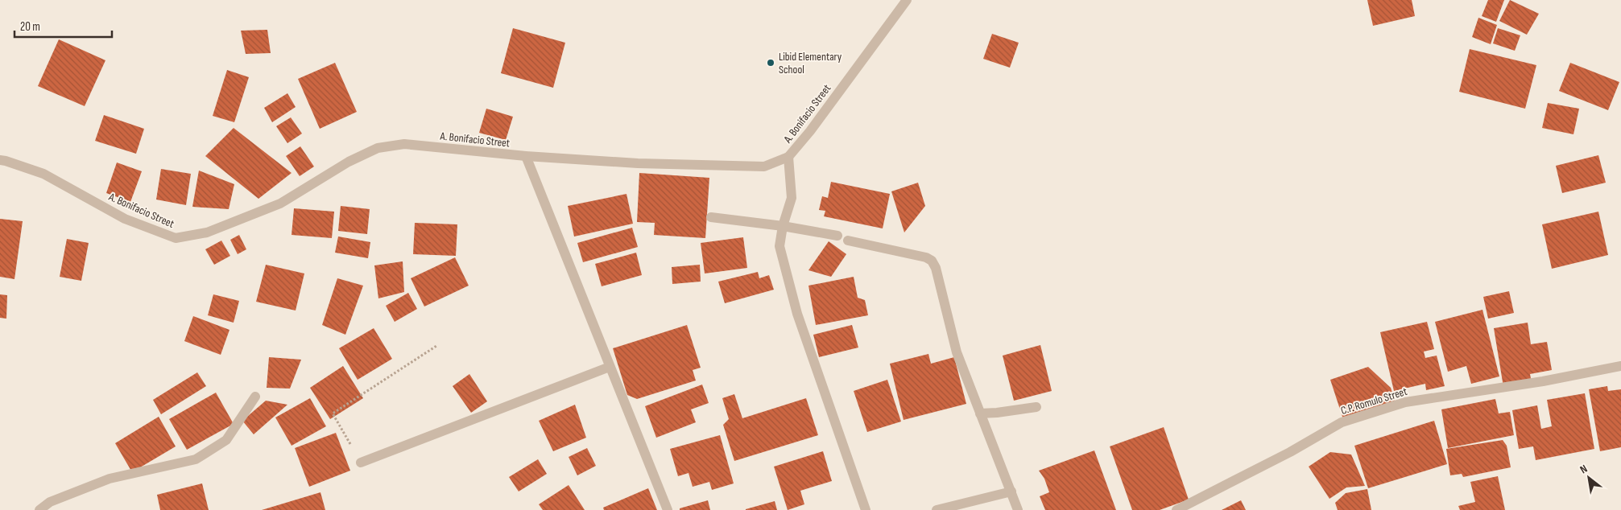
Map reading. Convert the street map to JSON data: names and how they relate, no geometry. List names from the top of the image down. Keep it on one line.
{"streets":{"street":["A. Bonifacio Street","C.P. Romulo Street"]},"places":["Libid Elementary School"],"scale_bar":"20 m","north":"top left"}
